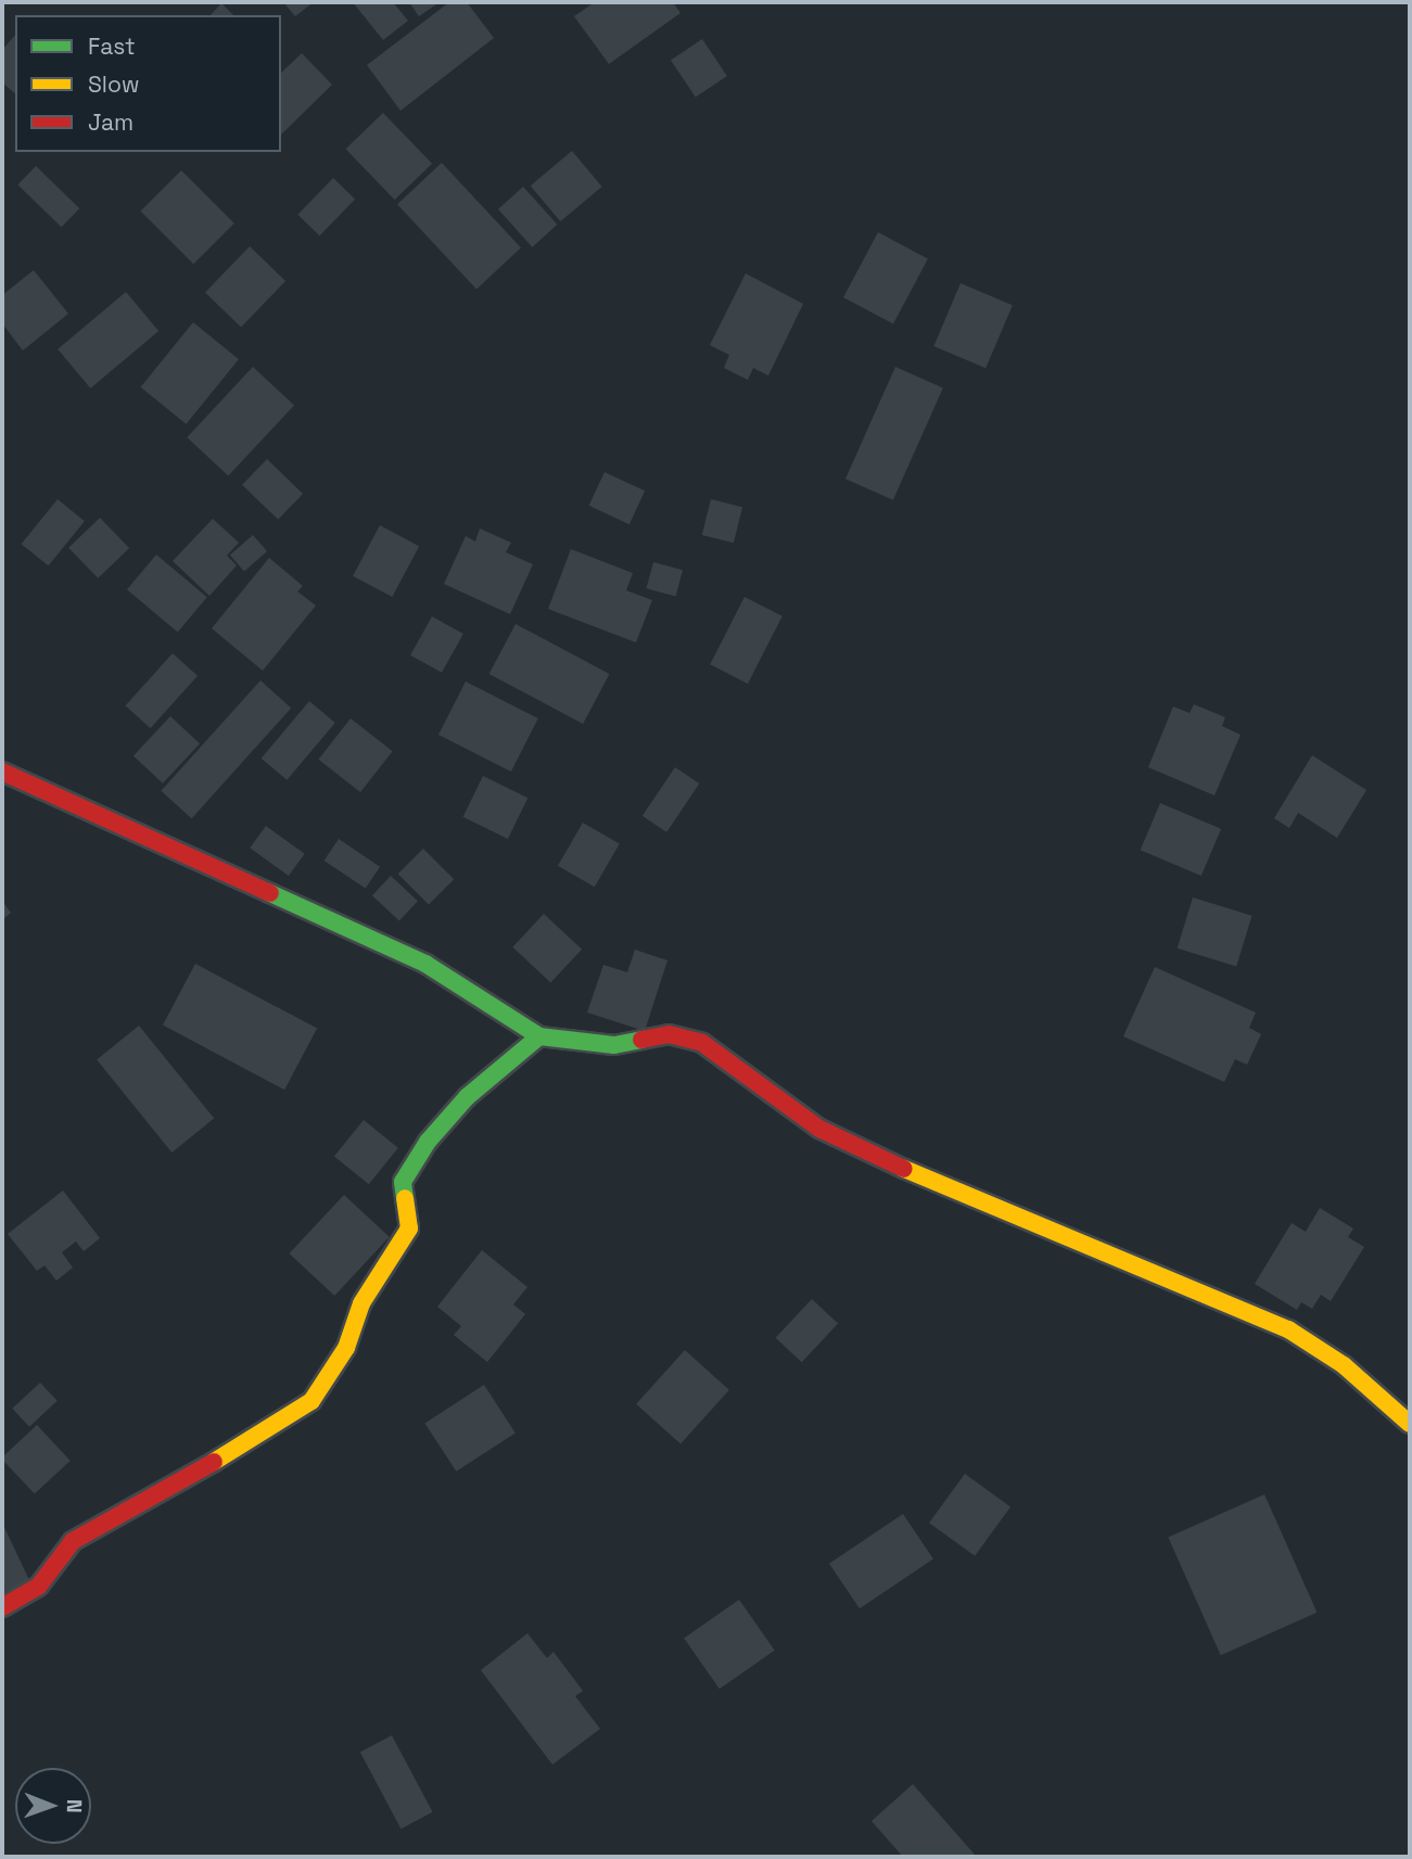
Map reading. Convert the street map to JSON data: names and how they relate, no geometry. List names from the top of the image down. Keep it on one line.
{"legend":["Fast","Slow","Jam"],"north":"right"}
